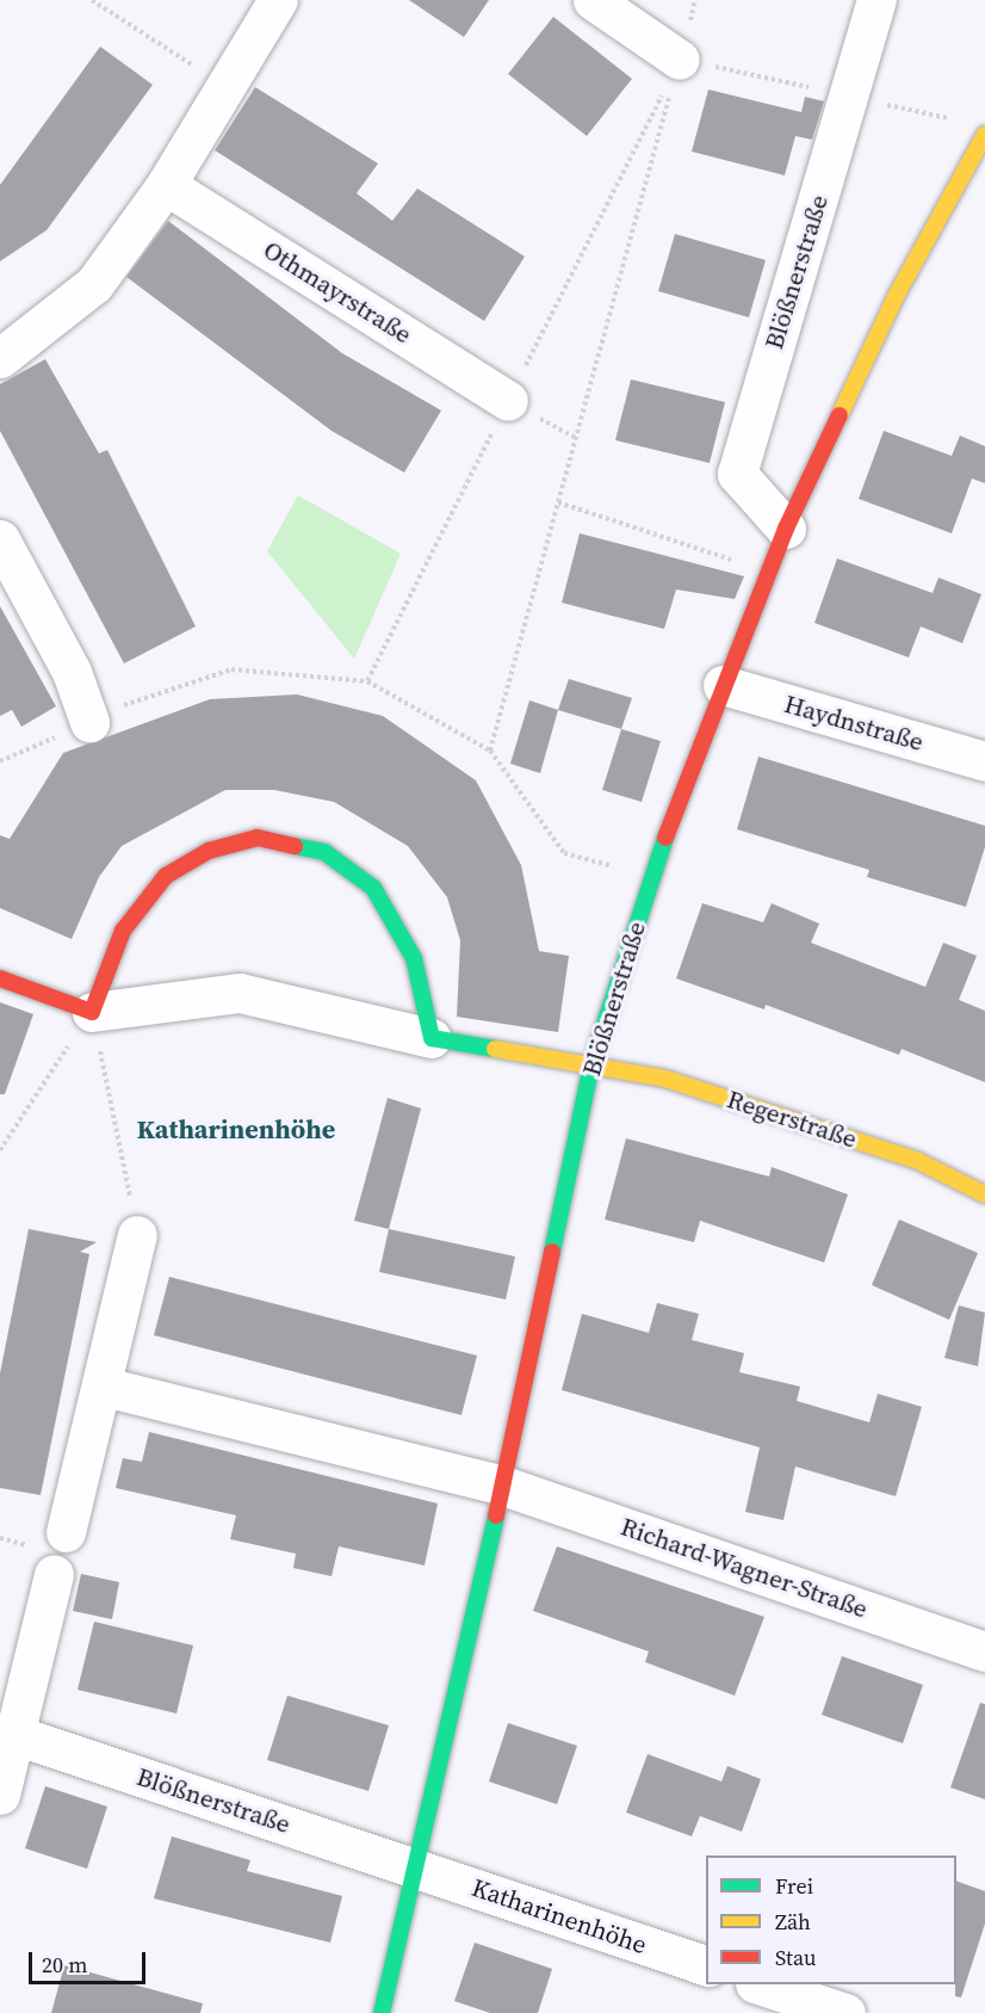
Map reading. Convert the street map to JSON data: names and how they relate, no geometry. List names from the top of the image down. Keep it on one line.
{"streets":{"street":["Blößnerstraße","Othmayrstraße","Haydnstraße","Regerstraße","Richard-Wagner-Straße","Katharinenhöhe"]},"crossings":[["Blößnerstraße","Haydnstraße"],["Blößnerstraße","Regerstraße"],["Blößnerstraße","Richard-Wagner-Straße"],["Blößnerstraße","Katharinenhöhe"]],"districts":["Katharinenhöhe"],"legend":["Frei","Zäh","Stau"],"scale_bar":"20 m"}
